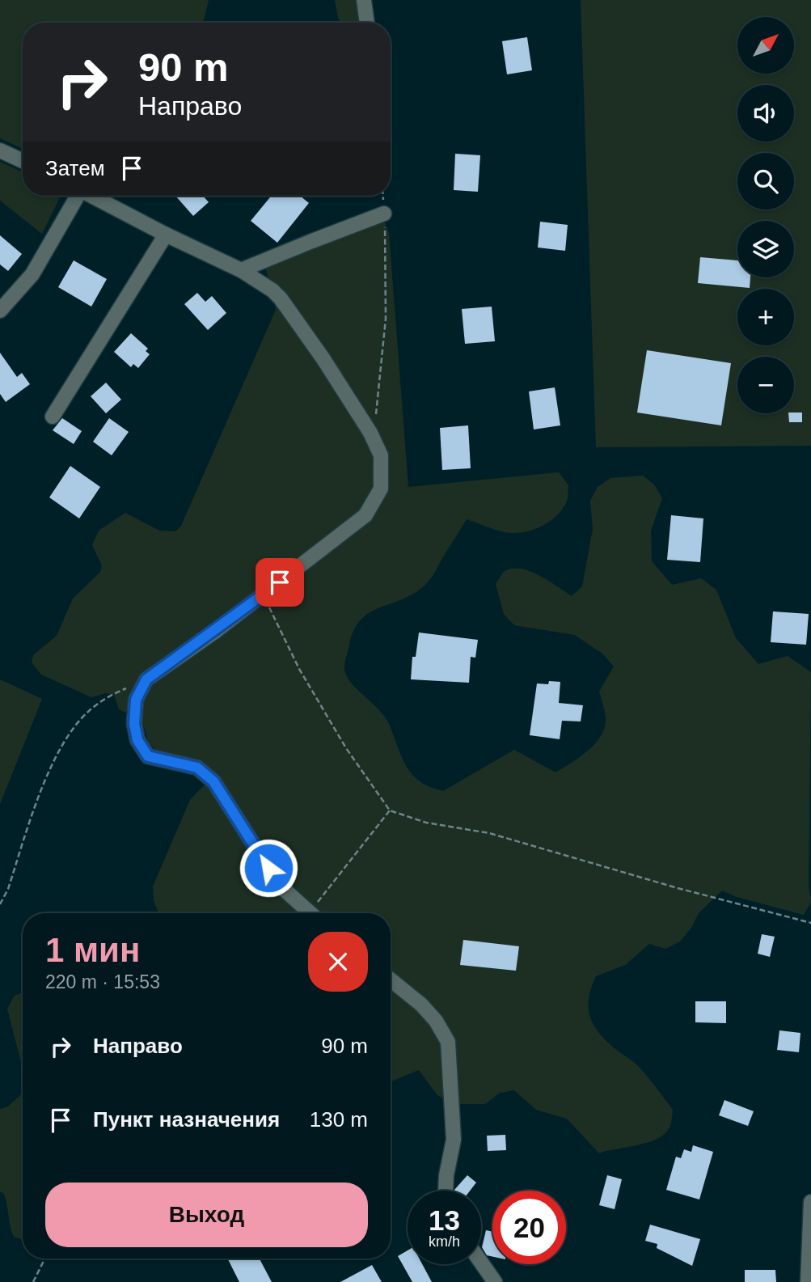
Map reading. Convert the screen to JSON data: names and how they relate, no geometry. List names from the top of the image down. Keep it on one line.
{"north":"top right","page":{"map_buttons":["+","−"],"turn":["90 m","Направо"],"then":"Затем","heading":["1 мин","220 m · 15:53"],"list":[{"name":"Направо","value":"90 m"},{"name":"Пункт назначения","value":"130 m"}],"buttons":"Выход","speed":"13 km/h","limit":"20"}}
